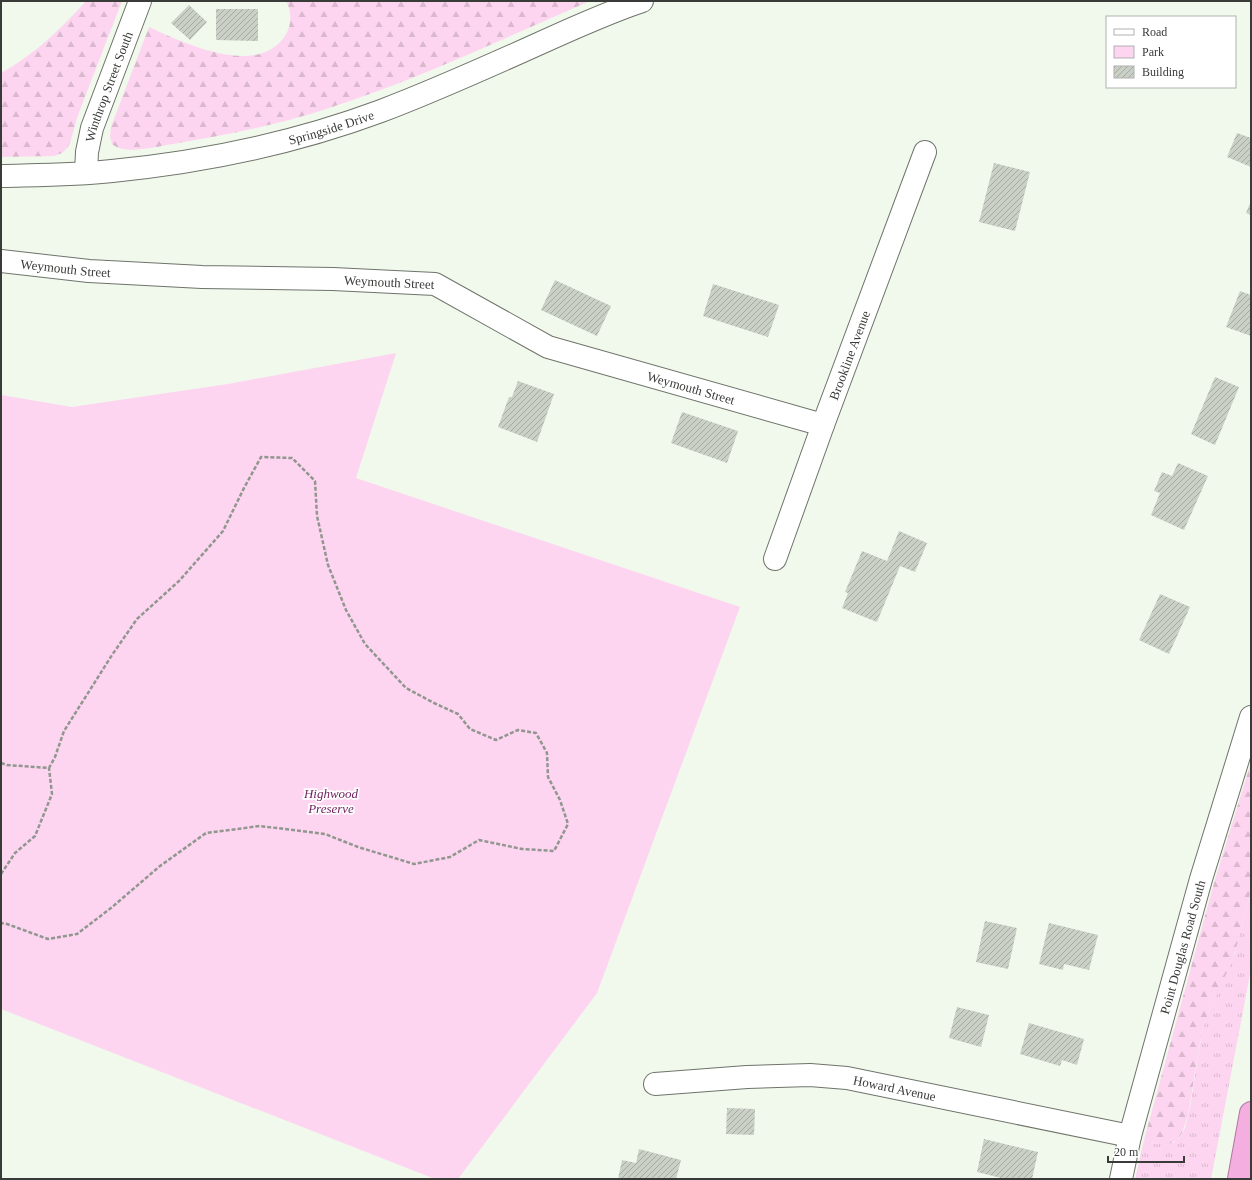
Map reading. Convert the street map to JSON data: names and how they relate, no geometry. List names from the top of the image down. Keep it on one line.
{"streets":{"street":["Winthrop Street South","Springside Drive","Weymouth Street","Brookline Avenue","Point Douglas Road South","Howard Avenue"]},"crossings":[["Winthrop Street South","Springside Drive"],["Weymouth Street","Brookline Avenue"],["Point Douglas Road South","Howard Avenue"]],"parks":["Highwood Preserve"],"legend":["Road","Park","Building"],"scale_bar":"20 m"}
